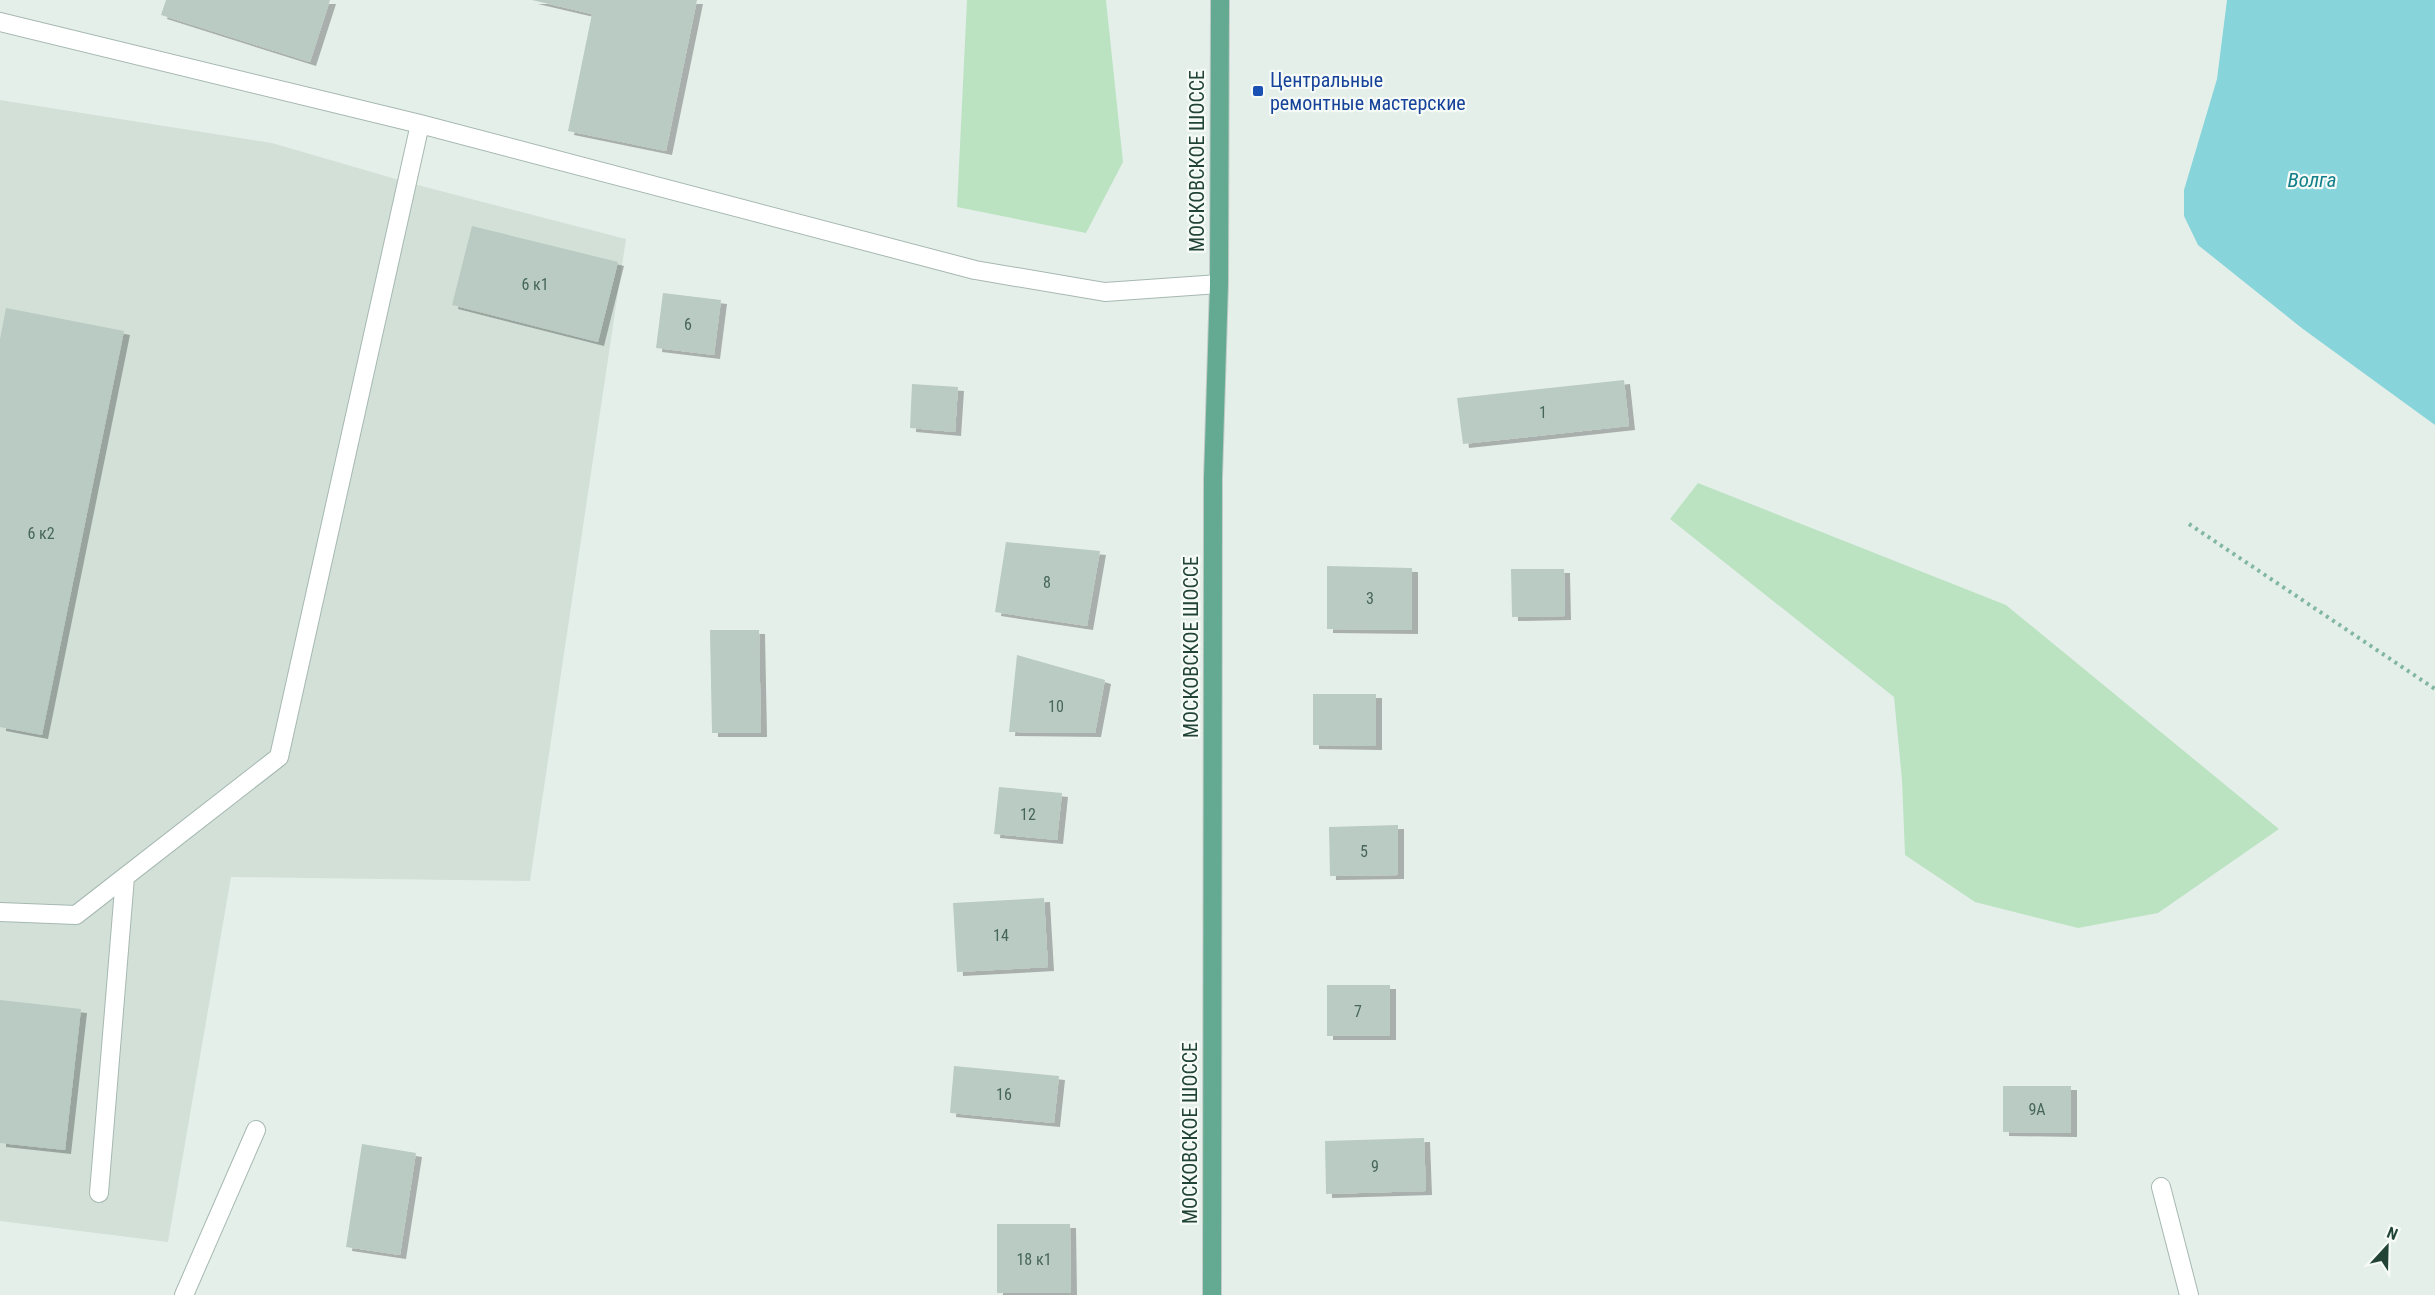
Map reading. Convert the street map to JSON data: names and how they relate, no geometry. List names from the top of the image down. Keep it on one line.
{"streets":{"main road":["МОСКОВСКОЕ ШОССЕ"]},"water":["Волга"],"places":{"transit":["Центральные ремонтные мастерские"]},"house_numbers":["6 к1","6","1","6 к2","8","3","10","12","5","14","7","16","9А","9","18 к1"],"north":"top"}
